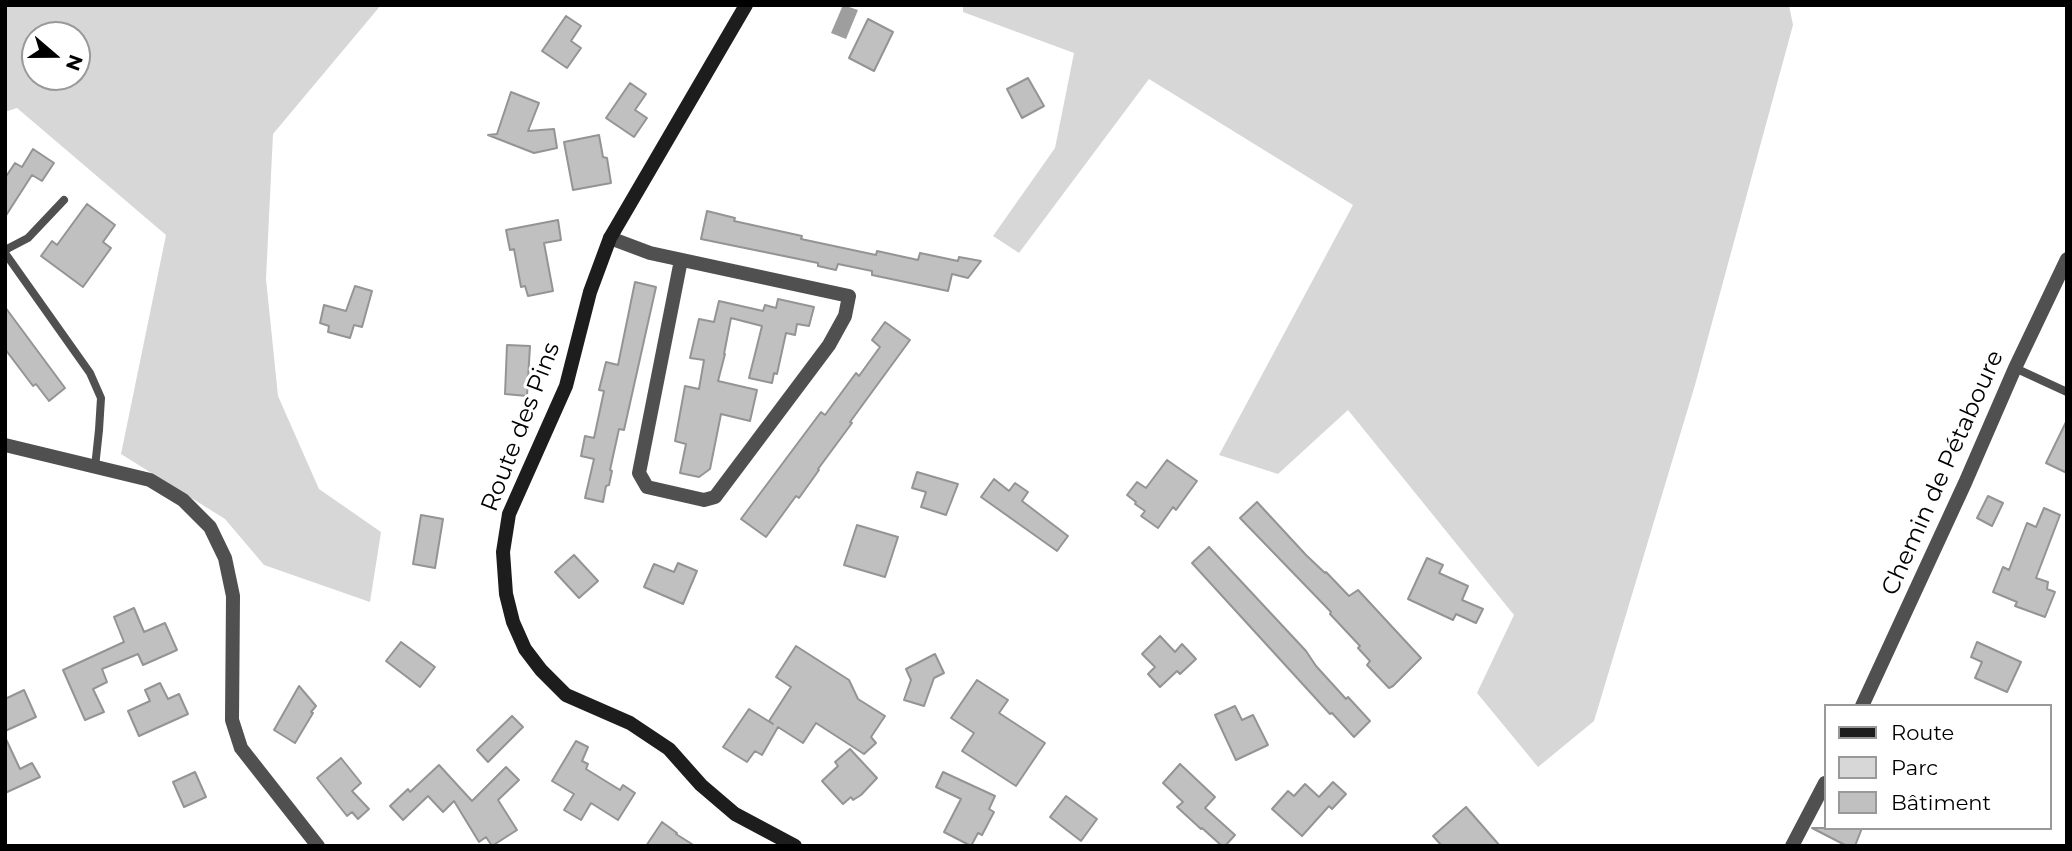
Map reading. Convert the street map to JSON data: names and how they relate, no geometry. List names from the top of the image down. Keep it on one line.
{"streets":{"street":["Route des Pins","Chemin de Pétaboure"]},"legend":["Route","Parc","Bâtiment"],"north":"right"}
